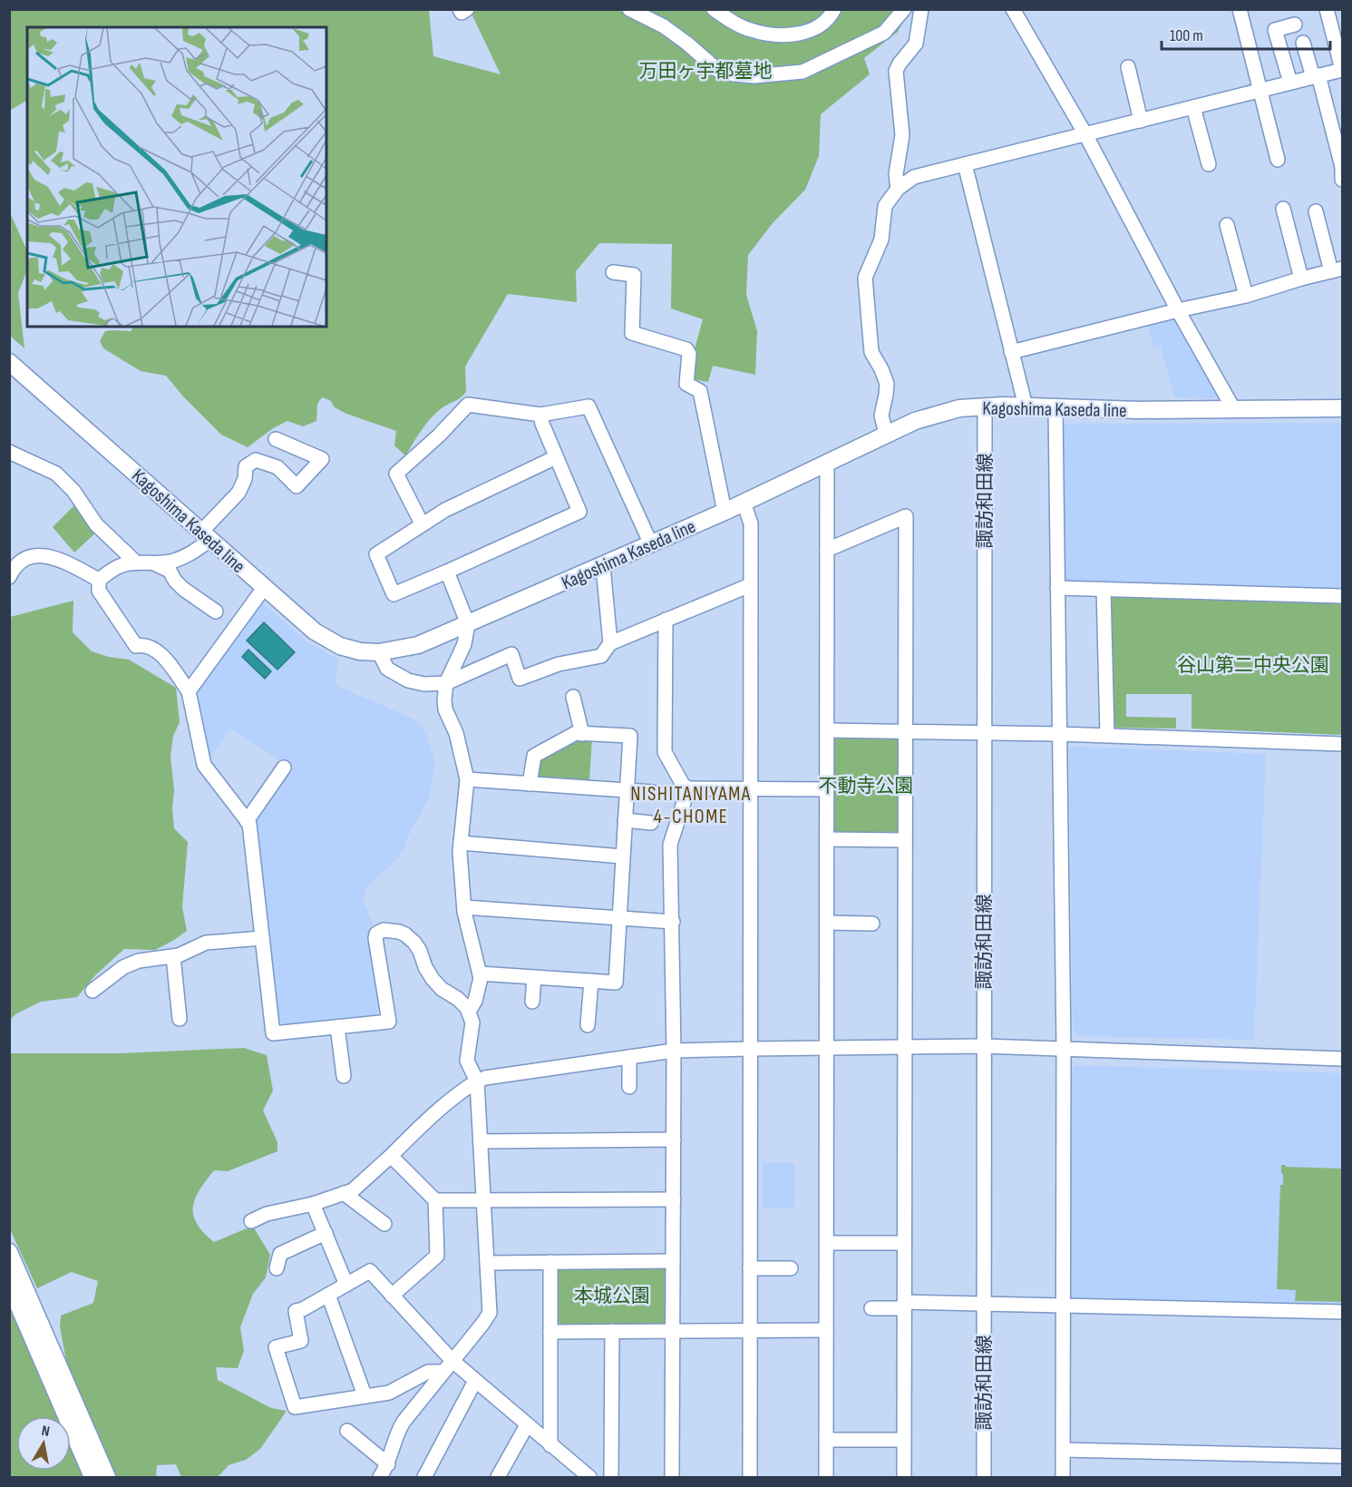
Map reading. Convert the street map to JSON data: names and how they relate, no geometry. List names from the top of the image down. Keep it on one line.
{"streets":{"main road":["Kagoshima Kaseda line"],"street":["諏訪和田線"]},"crossings":[["Kagoshima Kaseda line","諏訪和田線"]],"districts":["NISHITANIYAMA 4-CHOME"],"parks":["万田ヶ宇都墓地","谷山第二中央公園","不動寺公園","本城公園"],"scale_bar":"100 m","north":"top"}
